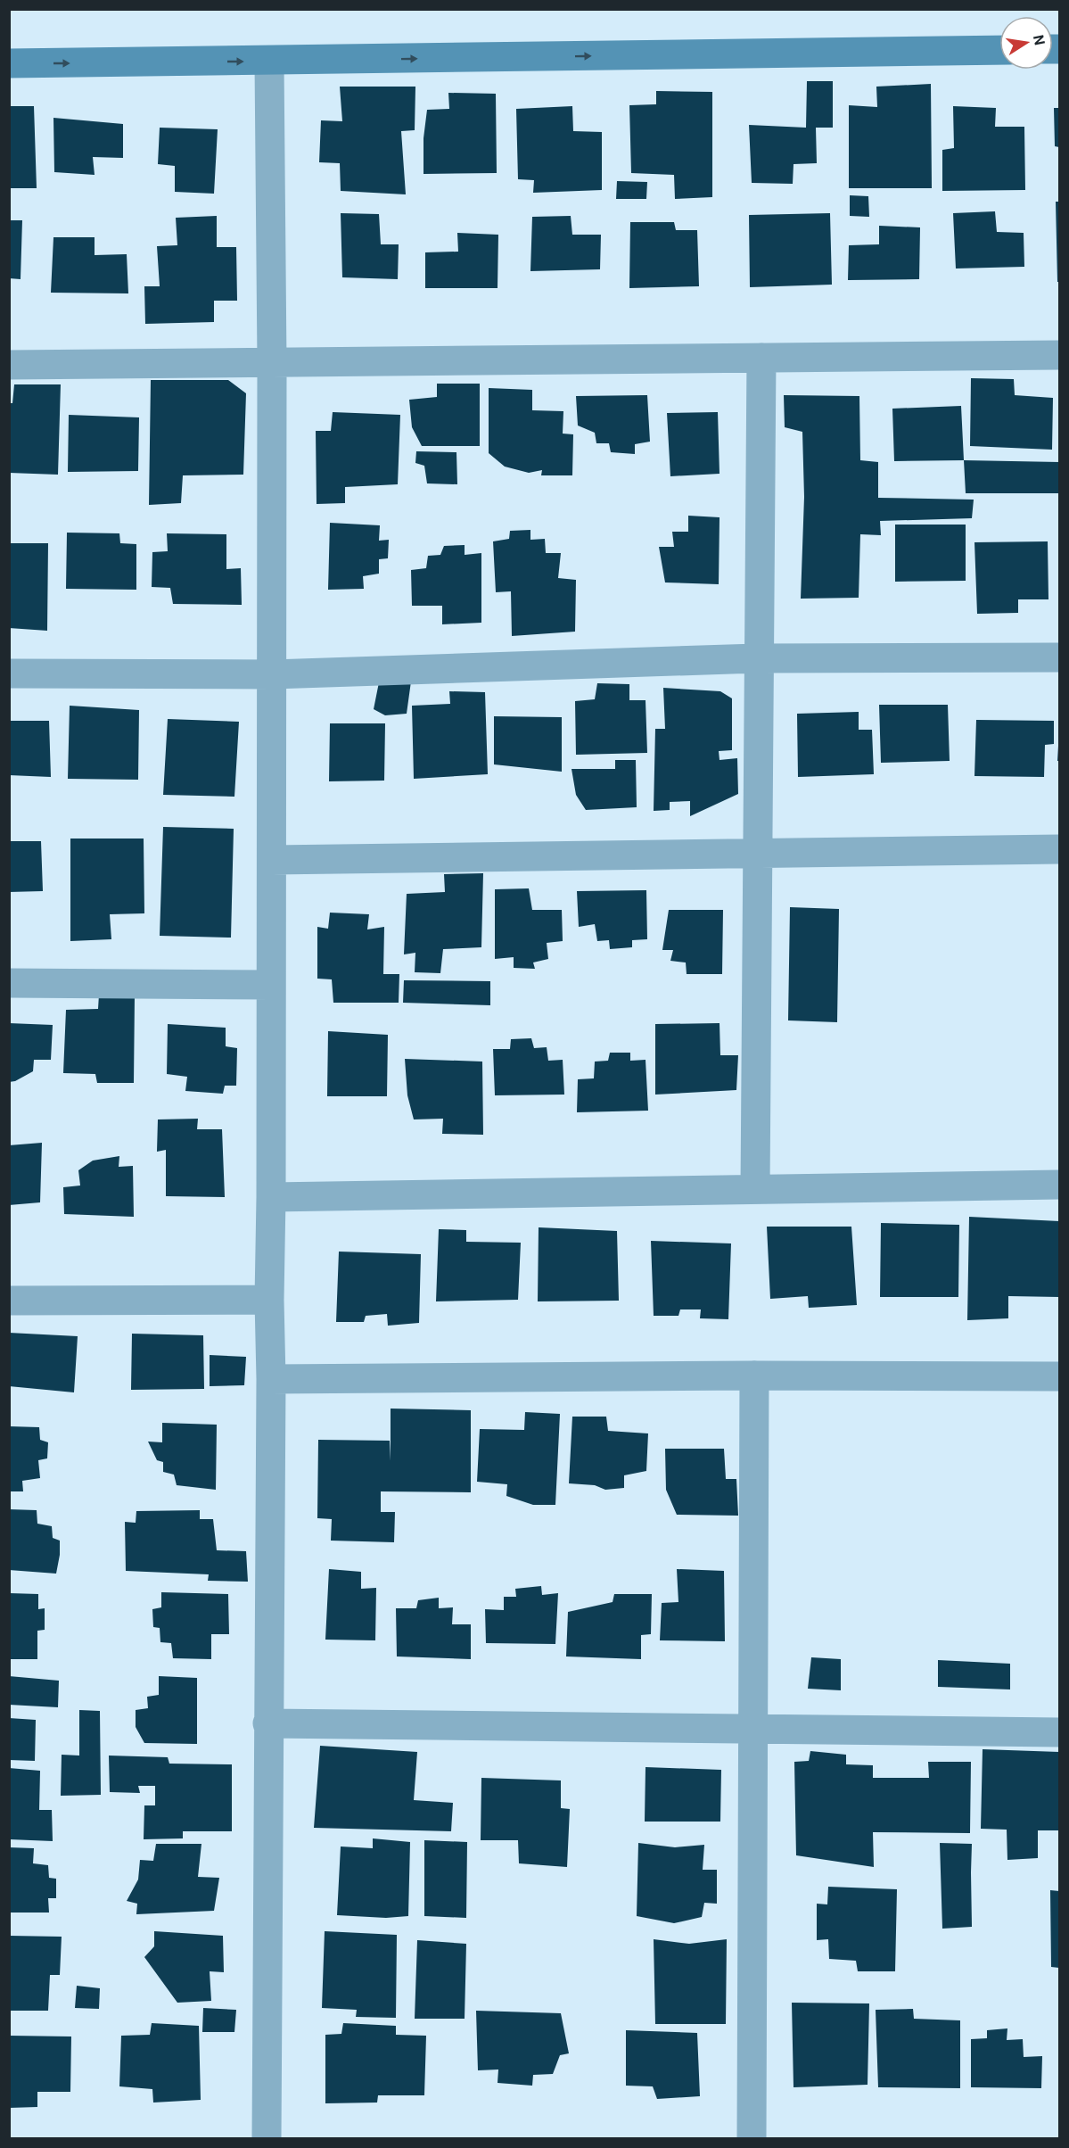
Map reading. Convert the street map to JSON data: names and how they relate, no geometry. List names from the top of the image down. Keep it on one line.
{"north":"right"}
